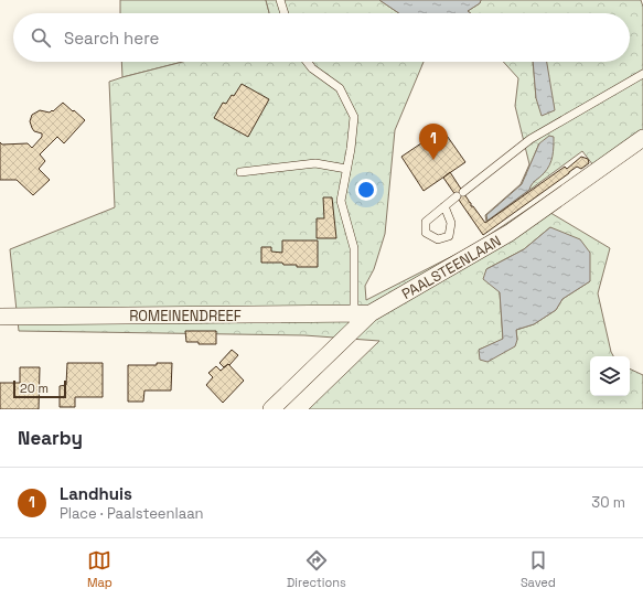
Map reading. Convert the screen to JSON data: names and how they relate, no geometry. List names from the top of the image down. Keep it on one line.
{"streets":{"street":["PAALSTEENLAAN","ROMEINENDREEF"]},"crossings":[["PAALSTEENLAAN","ROMEINENDREEF"]],"scale_bar":"20 m","page":{"search":"Search here","pins":"1","scale":"20 m","heading":"Nearby","list":[{"mark":"1","name":"Landhuis","note":"Place · Paalsteenlaan","value":"30 m"}],"nav":["Map","Directions","Saved"]}}
